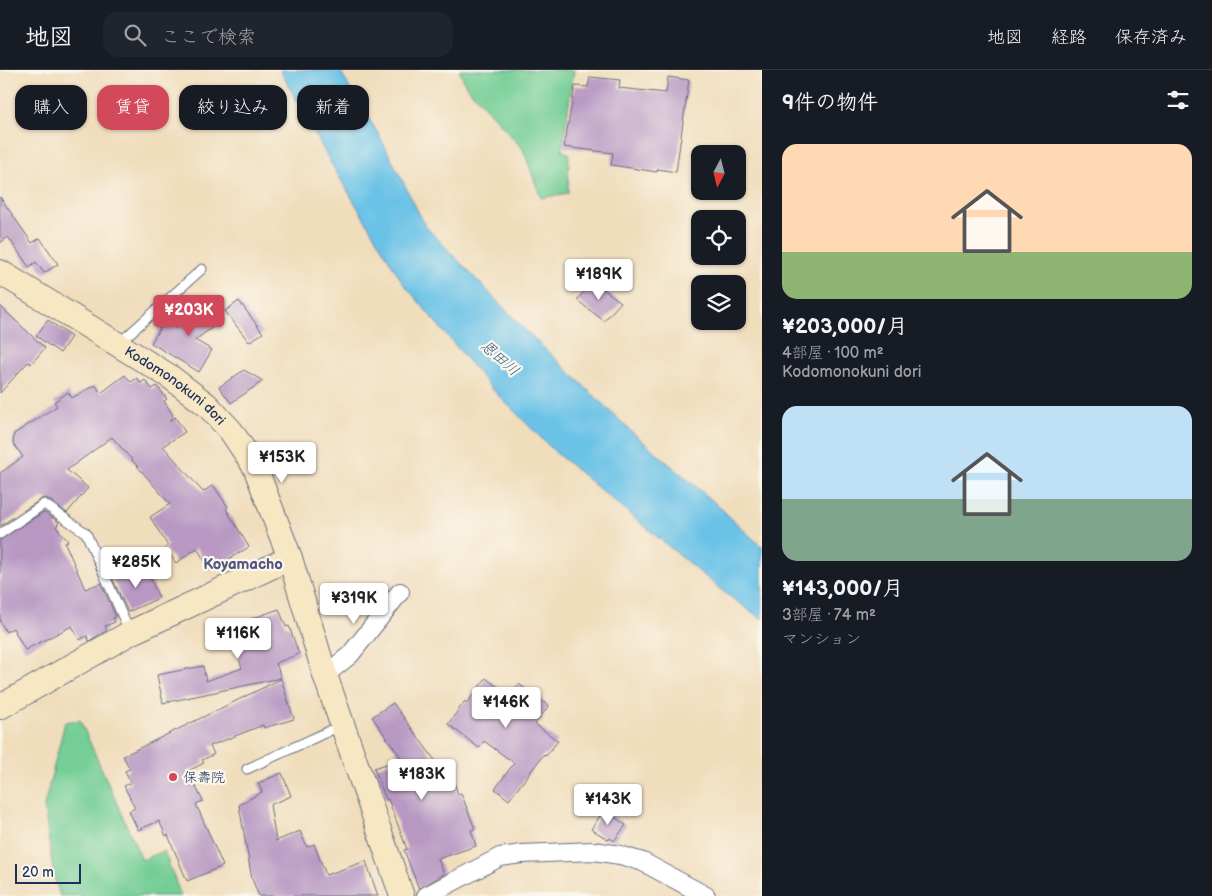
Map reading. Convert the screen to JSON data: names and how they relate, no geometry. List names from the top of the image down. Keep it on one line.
{"streets":{"main road":["Kodomonokuni dori"]},"districts":["Koyamacho"],"water":["恩田川"],"places":["保壽院"],"scale_bar":"20 m","north":"bottom","page":{"header":"地図","search":"ここで検索","nav":["地図","経路","保存済み"],"heading":"9件の物件","chip":["購入","賃貸","絞り込み","新着"],"list":[{"name":"¥203,000/月","note":"4部屋 · 100 m² · Kodomonokuni dori"},{"name":"¥143,000/月","note":"3部屋 · 74 m² · マンション"}],"price":["¥189K","¥203K","¥153K","¥285K","¥319K","¥116K","¥146K","¥183K","¥143K"],"scale":"20 m"}}
